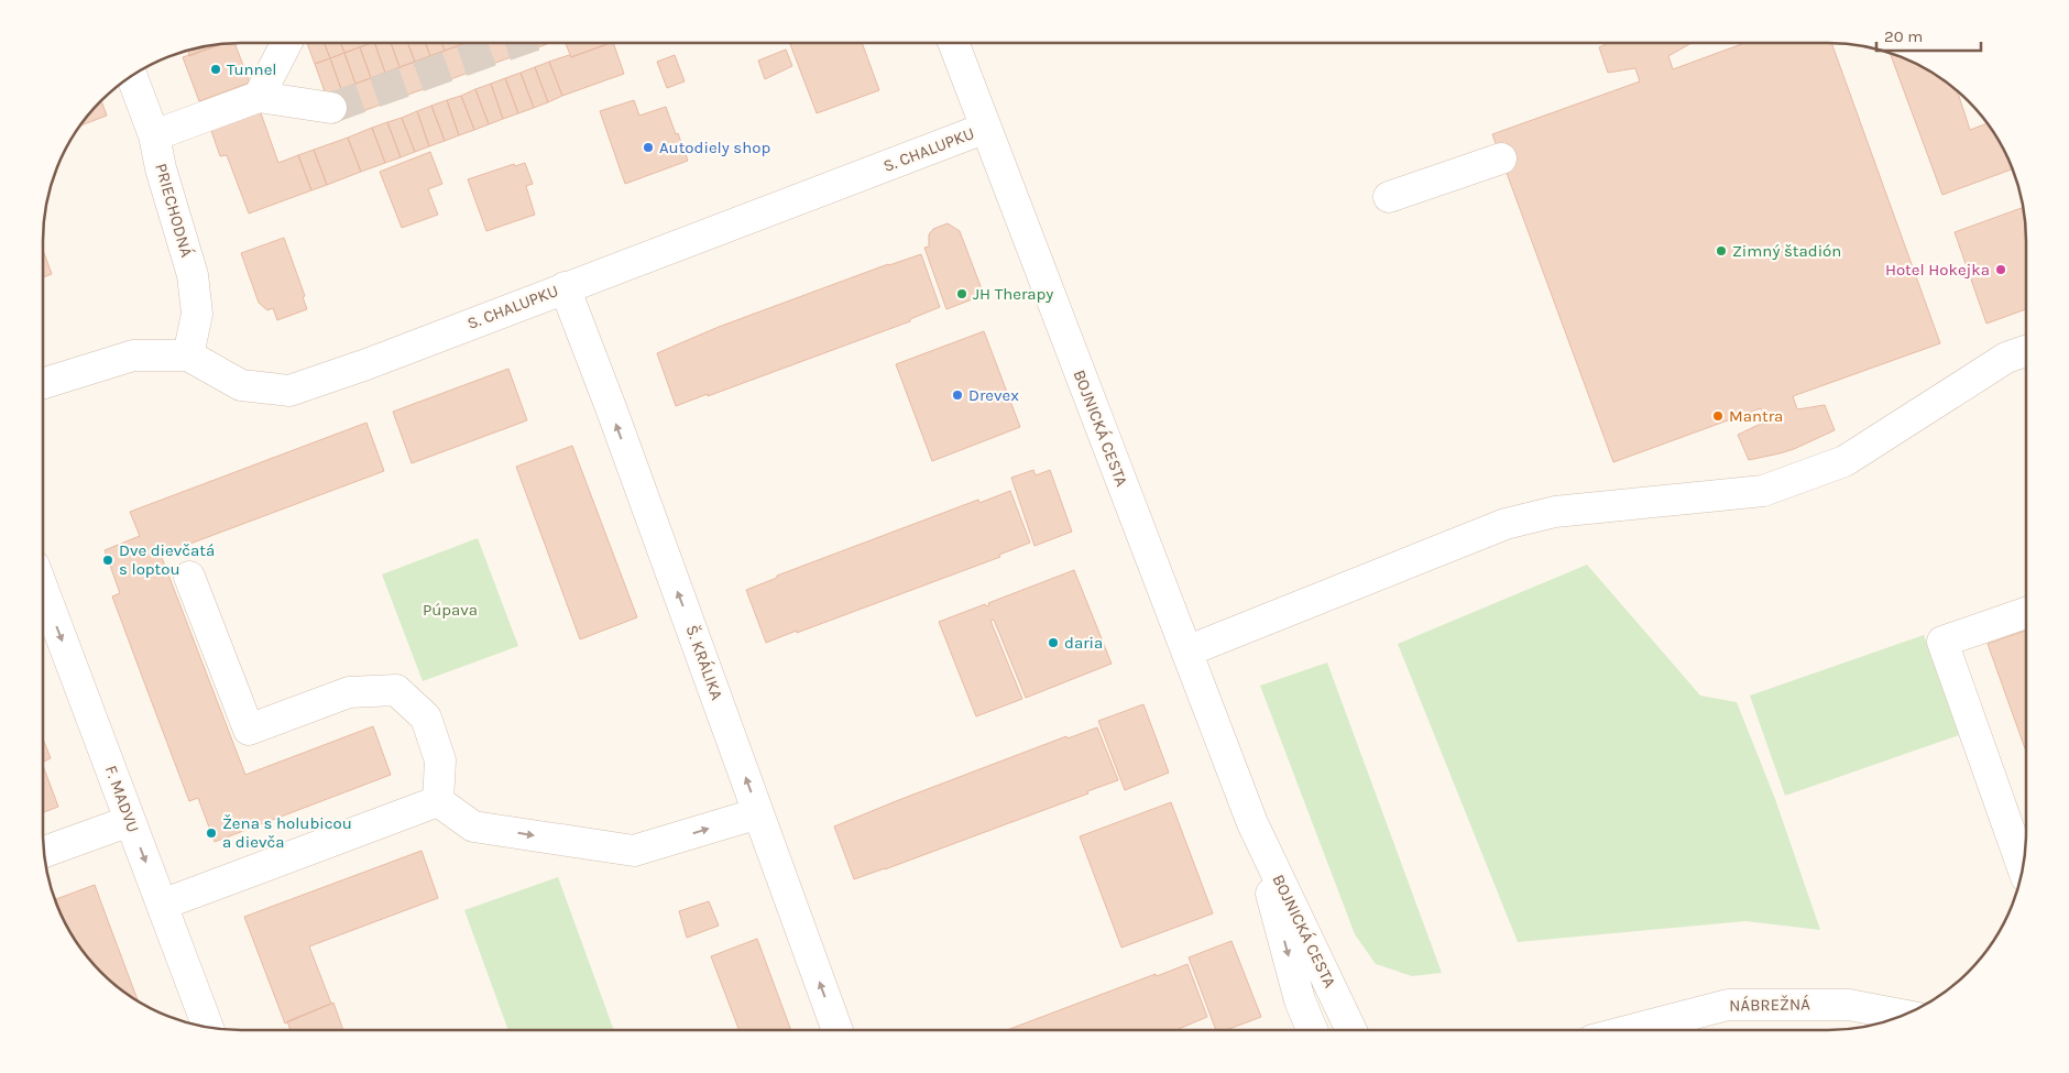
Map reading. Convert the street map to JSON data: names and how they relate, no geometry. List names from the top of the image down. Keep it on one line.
{"streets":{"street":["S. CHALUPKU","PRIECHODNÁ","BOJNICKÁ CESTA","Š. KRÁLIKA","F. MADVU","NÁBREŽNÁ"]},"crossings":[["S. CHALUPKU","PRIECHODNÁ"],["S. CHALUPKU","BOJNICKÁ CESTA"],["S. CHALUPKU","Š. KRÁLIKA"]],"one_way":["Š. KRÁLIKA","F. MADVU"],"parks":["Púpava"],"places":["Tunnel","Autodiely shop","Zimný štadión","Hotel Hokejka","JH Therapy","Drevex","Mantra","Dve dievčatá s loptou","daria","Žena s holubicou a dievča"],"scale_bar":"20 m"}
